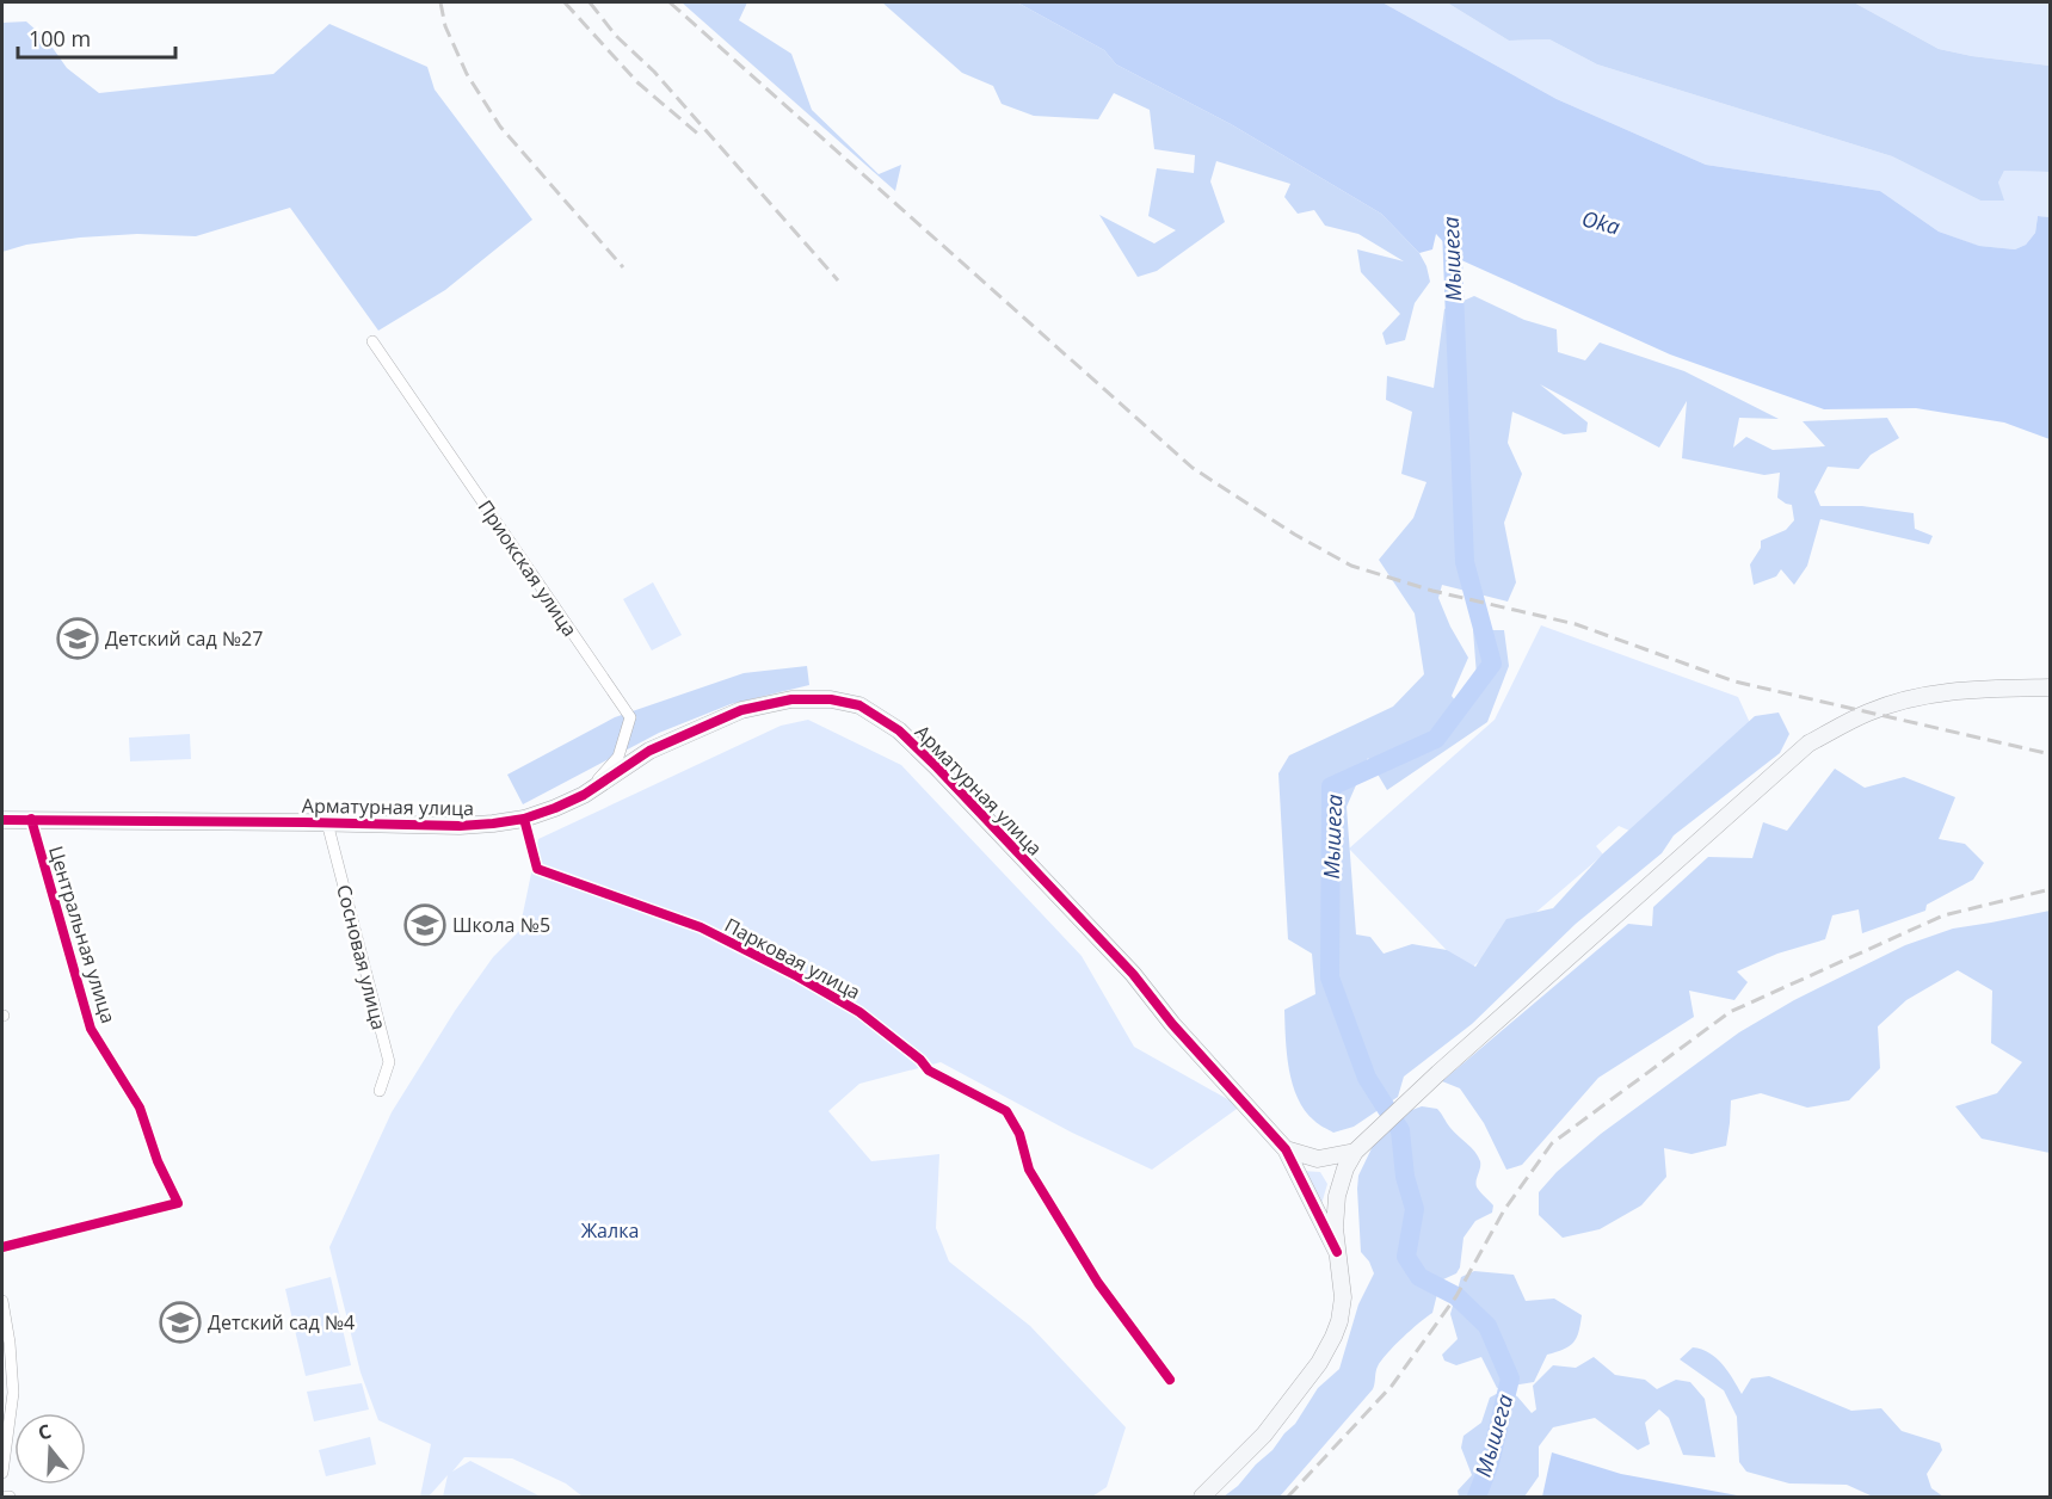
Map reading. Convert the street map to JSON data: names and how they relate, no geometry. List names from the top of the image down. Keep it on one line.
{"streets":{"street":["Приокская улица","Арматурная улица","Центральная улица","Сосновая улица","Парковая улица"]},"crossings":[["Приокская улица","Арматурная улица"],["Арматурная улица","Центральная улица"],["Арматурная улица","Сосновая улица"],["Арматурная улица","Парковая улица"]],"water":["Oka","Мышега"],"parks":["Жалка"],"places":{"school or university":["Детский сад №27","Школа №5","Детский сад №4"]},"scale_bar":"100 m","north":"top"}
